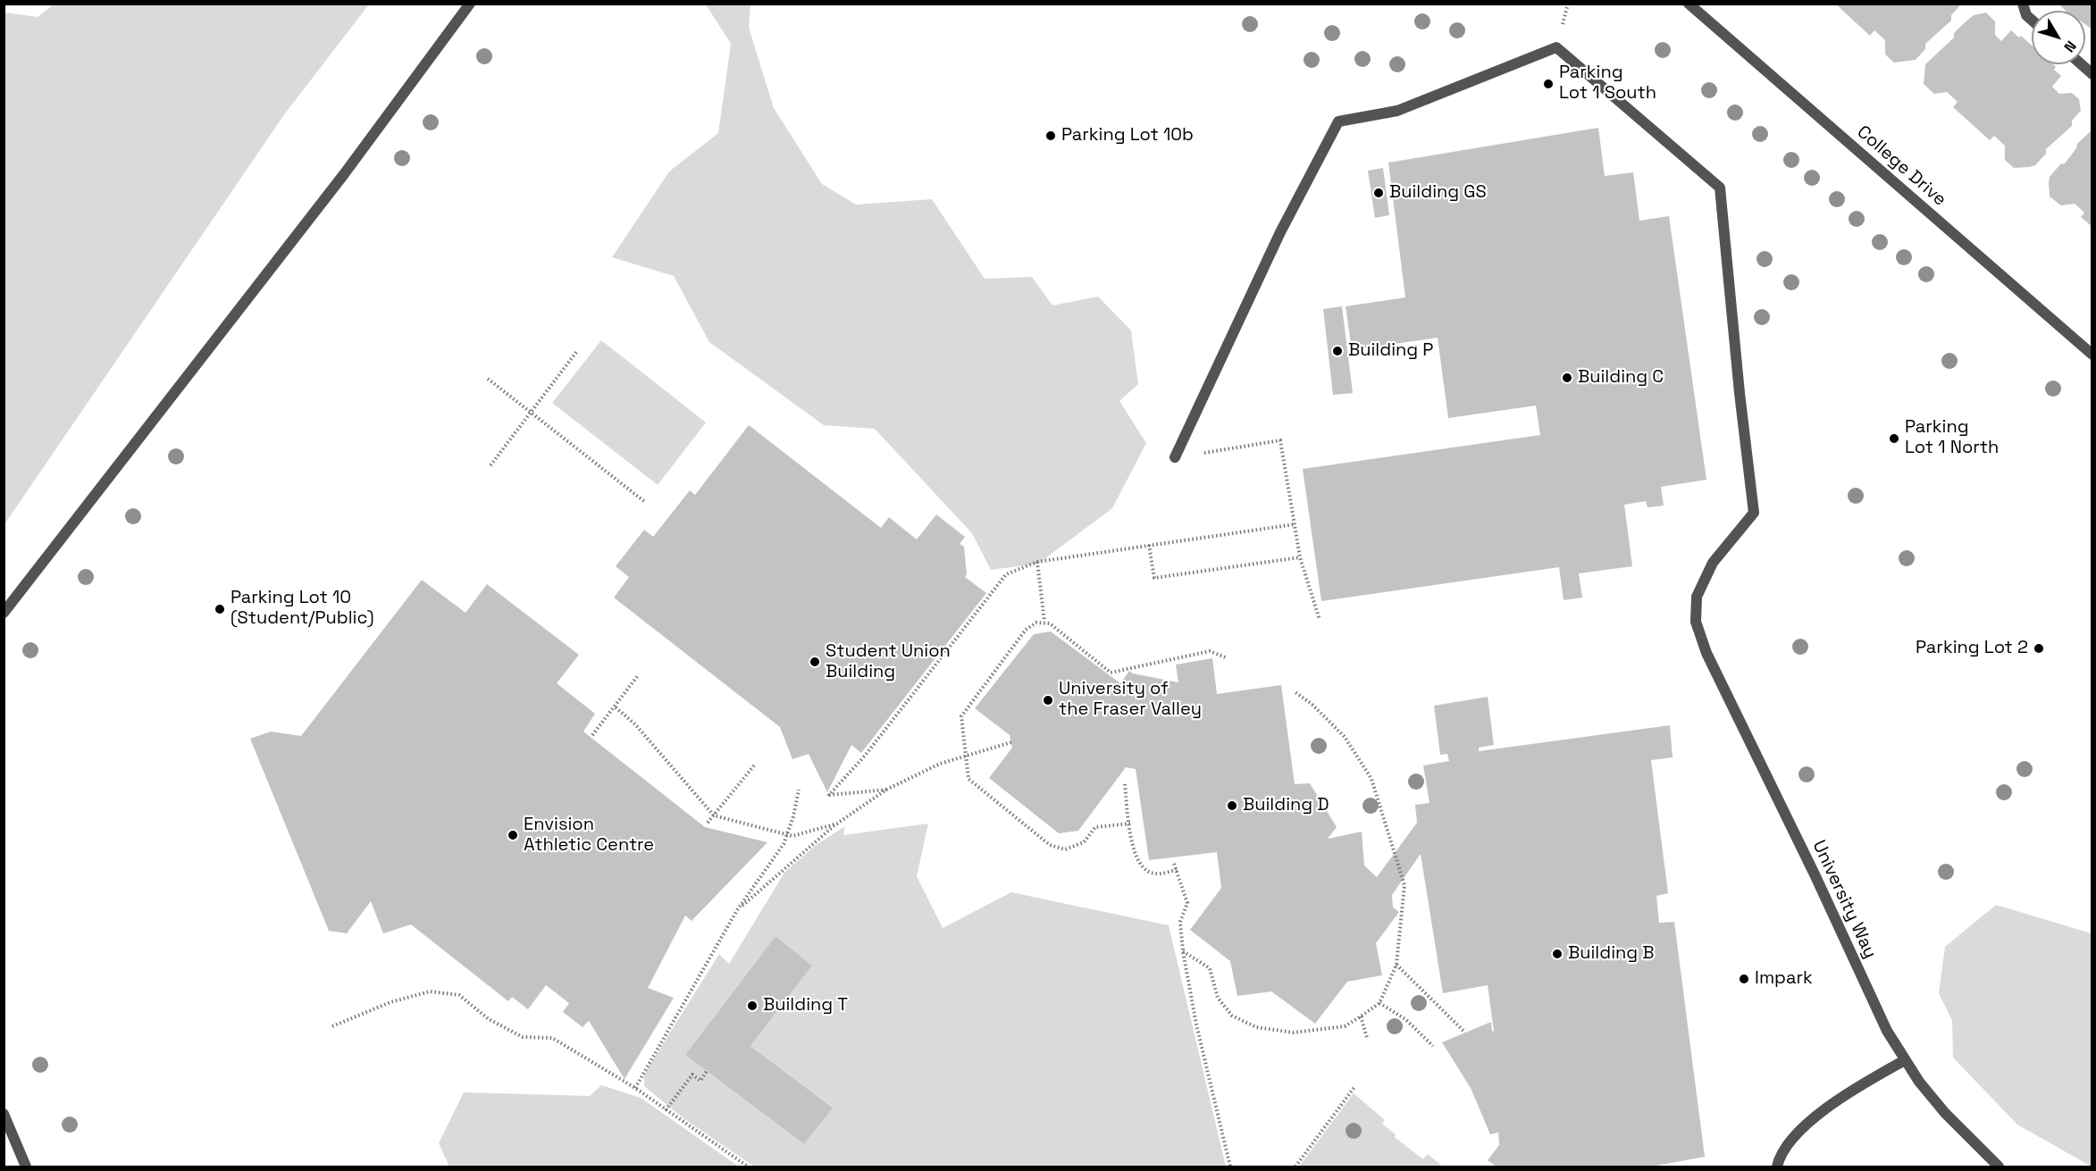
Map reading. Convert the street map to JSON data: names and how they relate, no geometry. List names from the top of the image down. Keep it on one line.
{"streets":{"street":["College Drive","University Way"]},"places":["Parking Lot 1 South","Parking Lot 10b","Building GS","Building P","Building C","Parking Lot 1 North","Parking Lot 10 (Student/Public)","Parking Lot 2","Student Union Building","University of the Fraser Valley","Building D","Envision Athletic Centre","Building B","Impark","Building T"],"north":"bottom right"}
